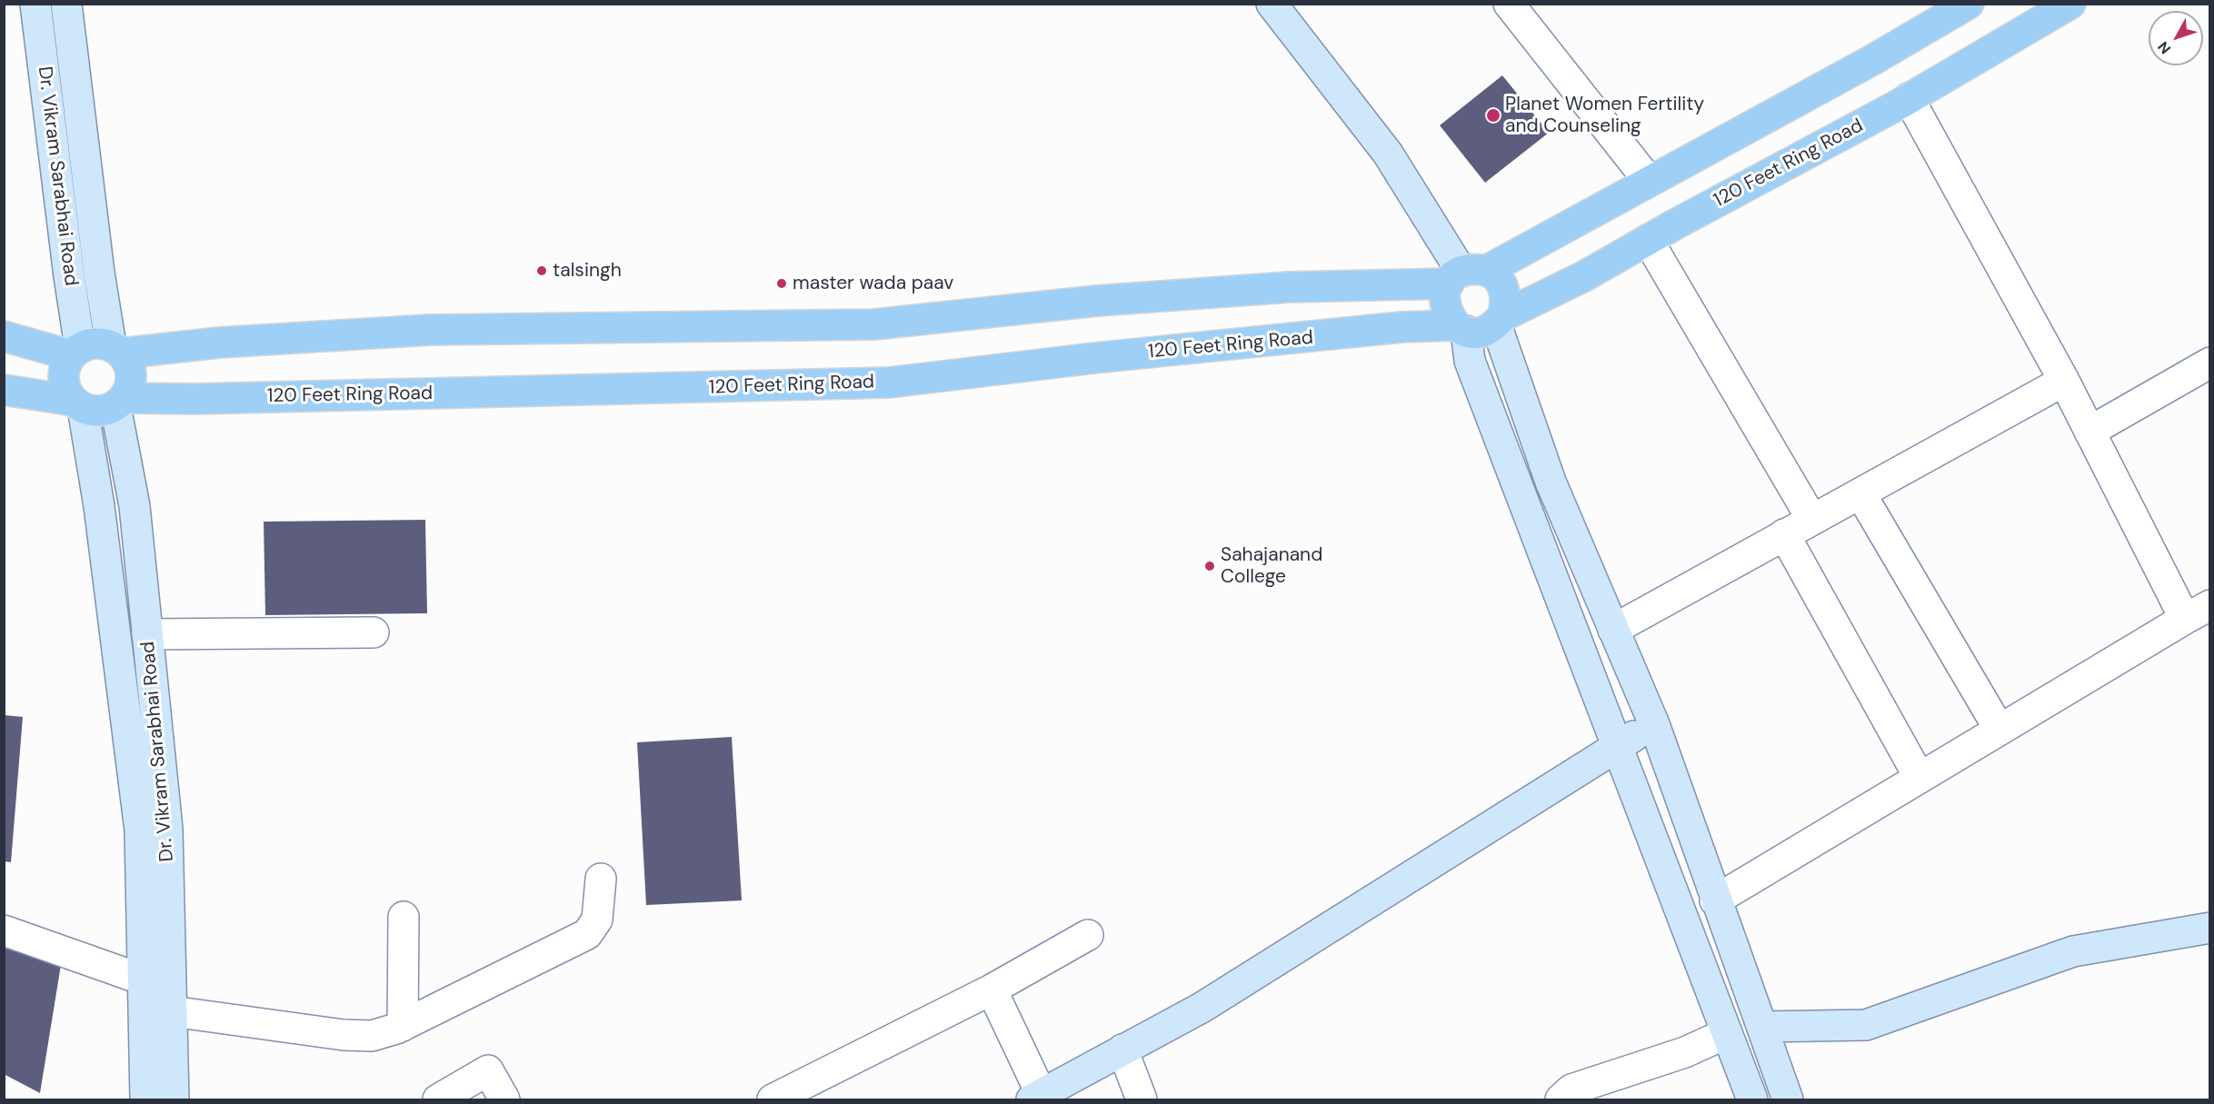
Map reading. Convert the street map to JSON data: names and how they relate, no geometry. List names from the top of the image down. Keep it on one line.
{"streets":{"main road":["120 Feet Ring Road"],"street":["Dr. Vikram Sarabhai Road"]},"crossings":[["120 Feet Ring Road","Dr. Vikram Sarabhai Road"]],"places":["Planet Women Fertility and Counseling","talsingh","master wada paav","Sahajanand College"],"north":"bottom left"}
